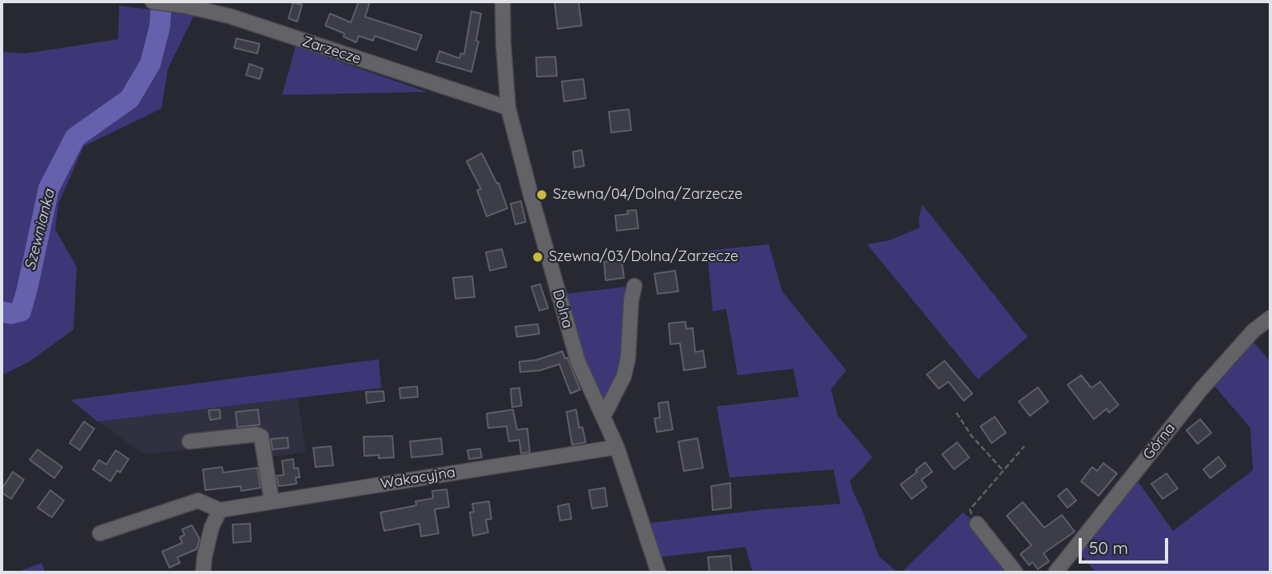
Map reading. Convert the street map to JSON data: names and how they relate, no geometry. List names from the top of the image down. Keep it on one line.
{"streets":{"street":["Zarzecze","Dolna","Górna","Wakacyjna"]},"crossings":[["Zarzecze","Dolna"],["Dolna","Wakacyjna"]],"water":["Szewnianka"],"places":["Szewna/04/Dolna/Zarzecze","Szewna/03/Dolna/Zarzecze"],"scale_bar":"50 m"}
